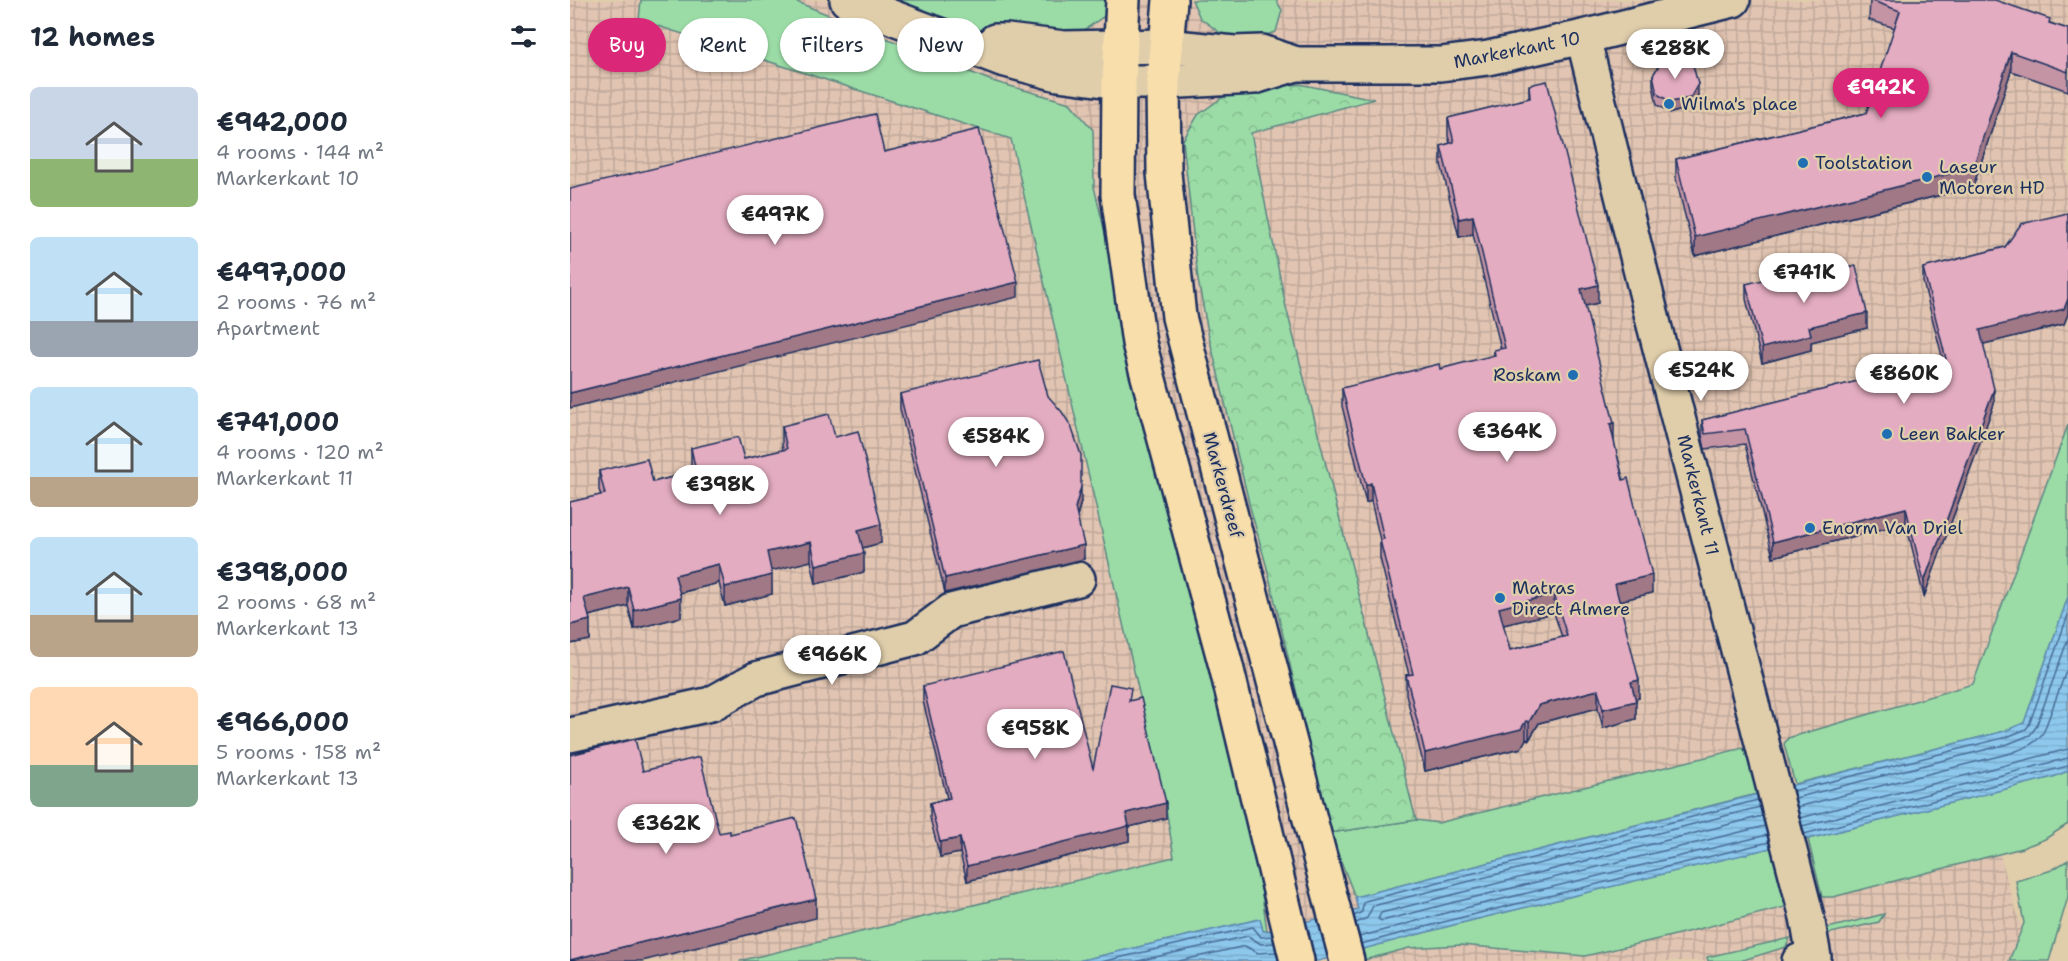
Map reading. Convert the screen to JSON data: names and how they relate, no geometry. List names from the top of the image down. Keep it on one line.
{"streets":{"main road":["Markerdreef"],"street":["Markerkant 10","Markerkant 11"]},"crossings":[["Markerkant 10","Markerdreef"],["Markerkant 10","Markerkant 11"]],"places":["Wilma's place","Toolstation","Laseur Motoren HD","Roskam","Leen Bakker","Enorm Van Driel","Matras Direct Almere"],"page":{"heading":"12 homes","chip":["Buy","Rent","Filters","New"],"price":["€288K","€942K","€497K","€741K","€524K","€860K","€364K","€584K","€398K","€966K","€958K","€362K"],"list":[{"name":"€942,000","note":"4 rooms · 144 m² · Markerkant 10"},{"name":"€497,000","note":"2 rooms · 76 m² · Apartment"},{"name":"€741,000","note":"4 rooms · 120 m² · Markerkant 11"},{"name":"€398,000","note":"2 rooms · 68 m² · Markerkant 13"},{"name":"€966,000","note":"5 rooms · 158 m² · Markerkant 13"}]}}
